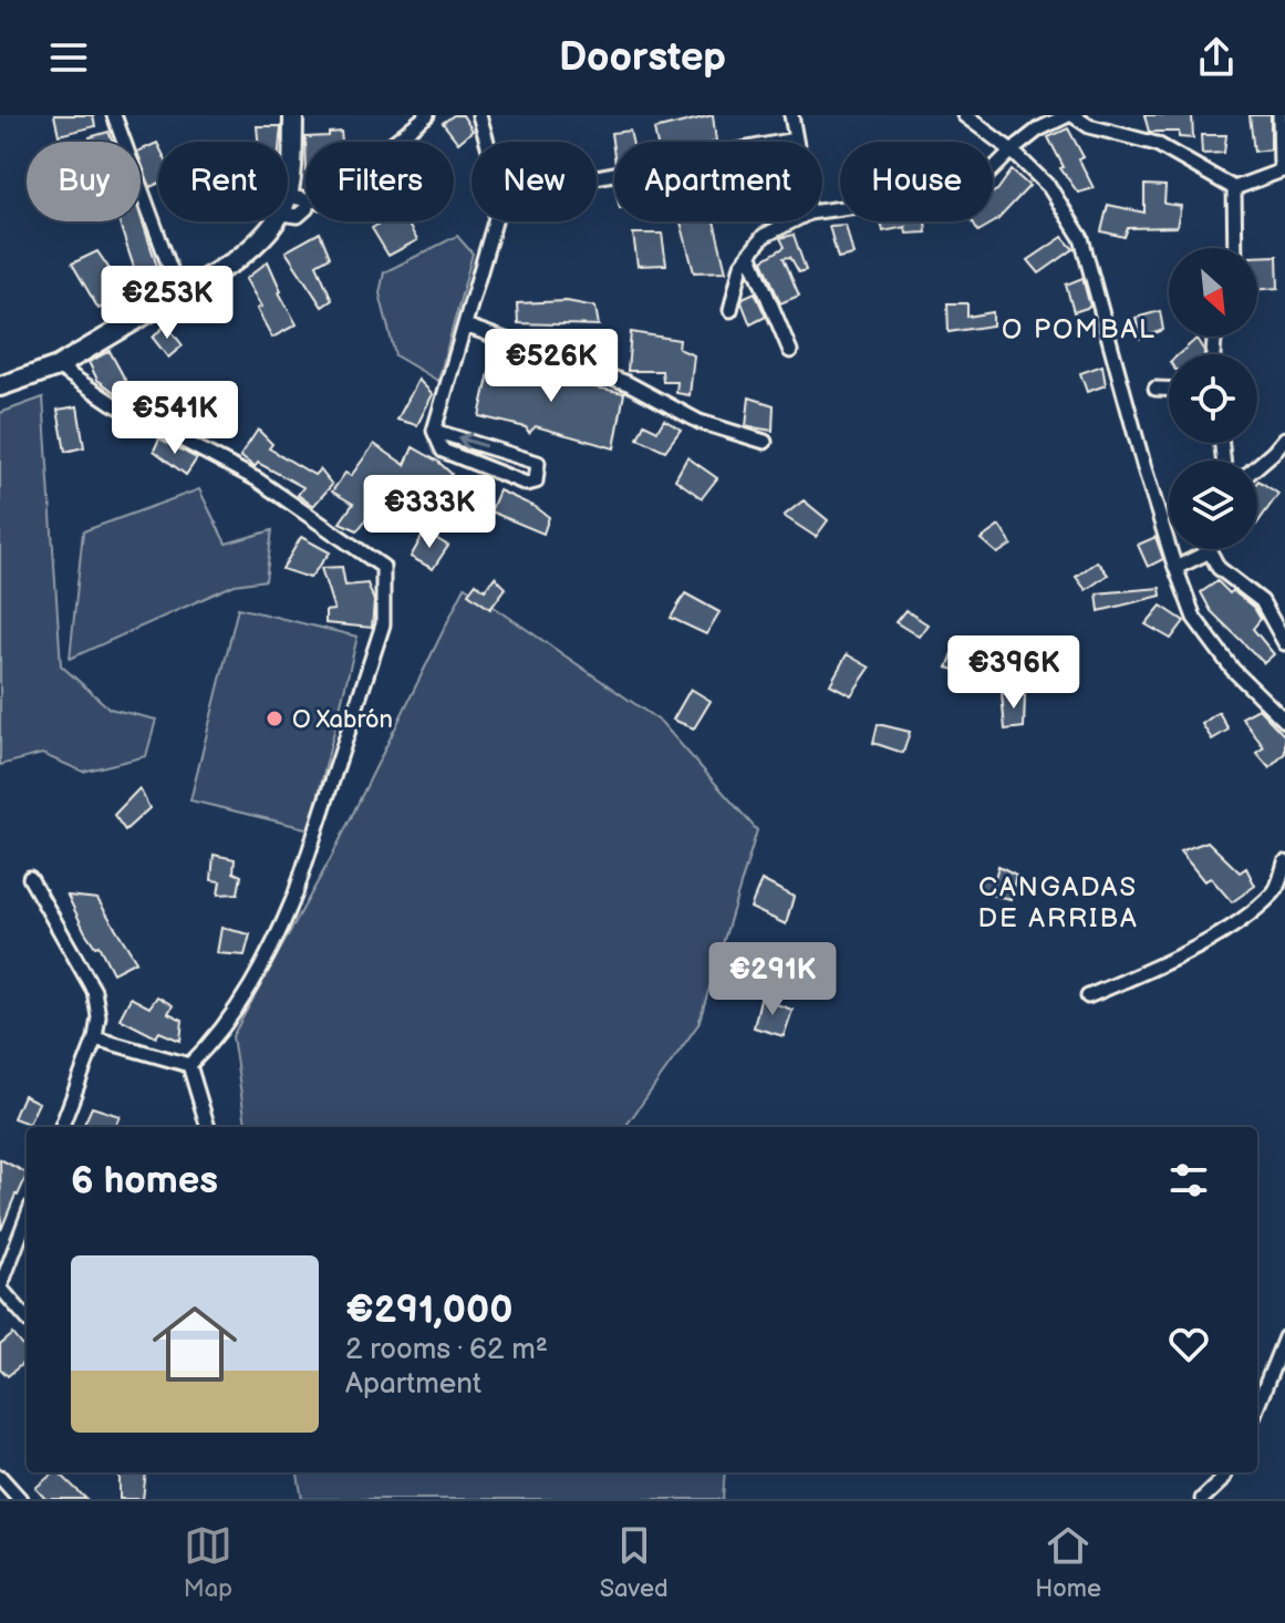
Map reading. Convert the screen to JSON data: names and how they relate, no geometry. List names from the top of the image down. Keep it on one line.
{"districts":["O POMBAL","CANGADAS DE ARRIBA"],"places":["O Xabrón"],"north":"bottom right","page":{"header":"Doorstep","chip":["Buy","Rent","Filters","New","Apartment","House"],"price":["€253K","€526K","€541K","€333K","€396K","€291K"],"heading":"6 homes","list":[{"name":"€291,000","note":"2 rooms · 62 m² · Apartment"}],"tabs":["Map","Saved","Home"]}}
